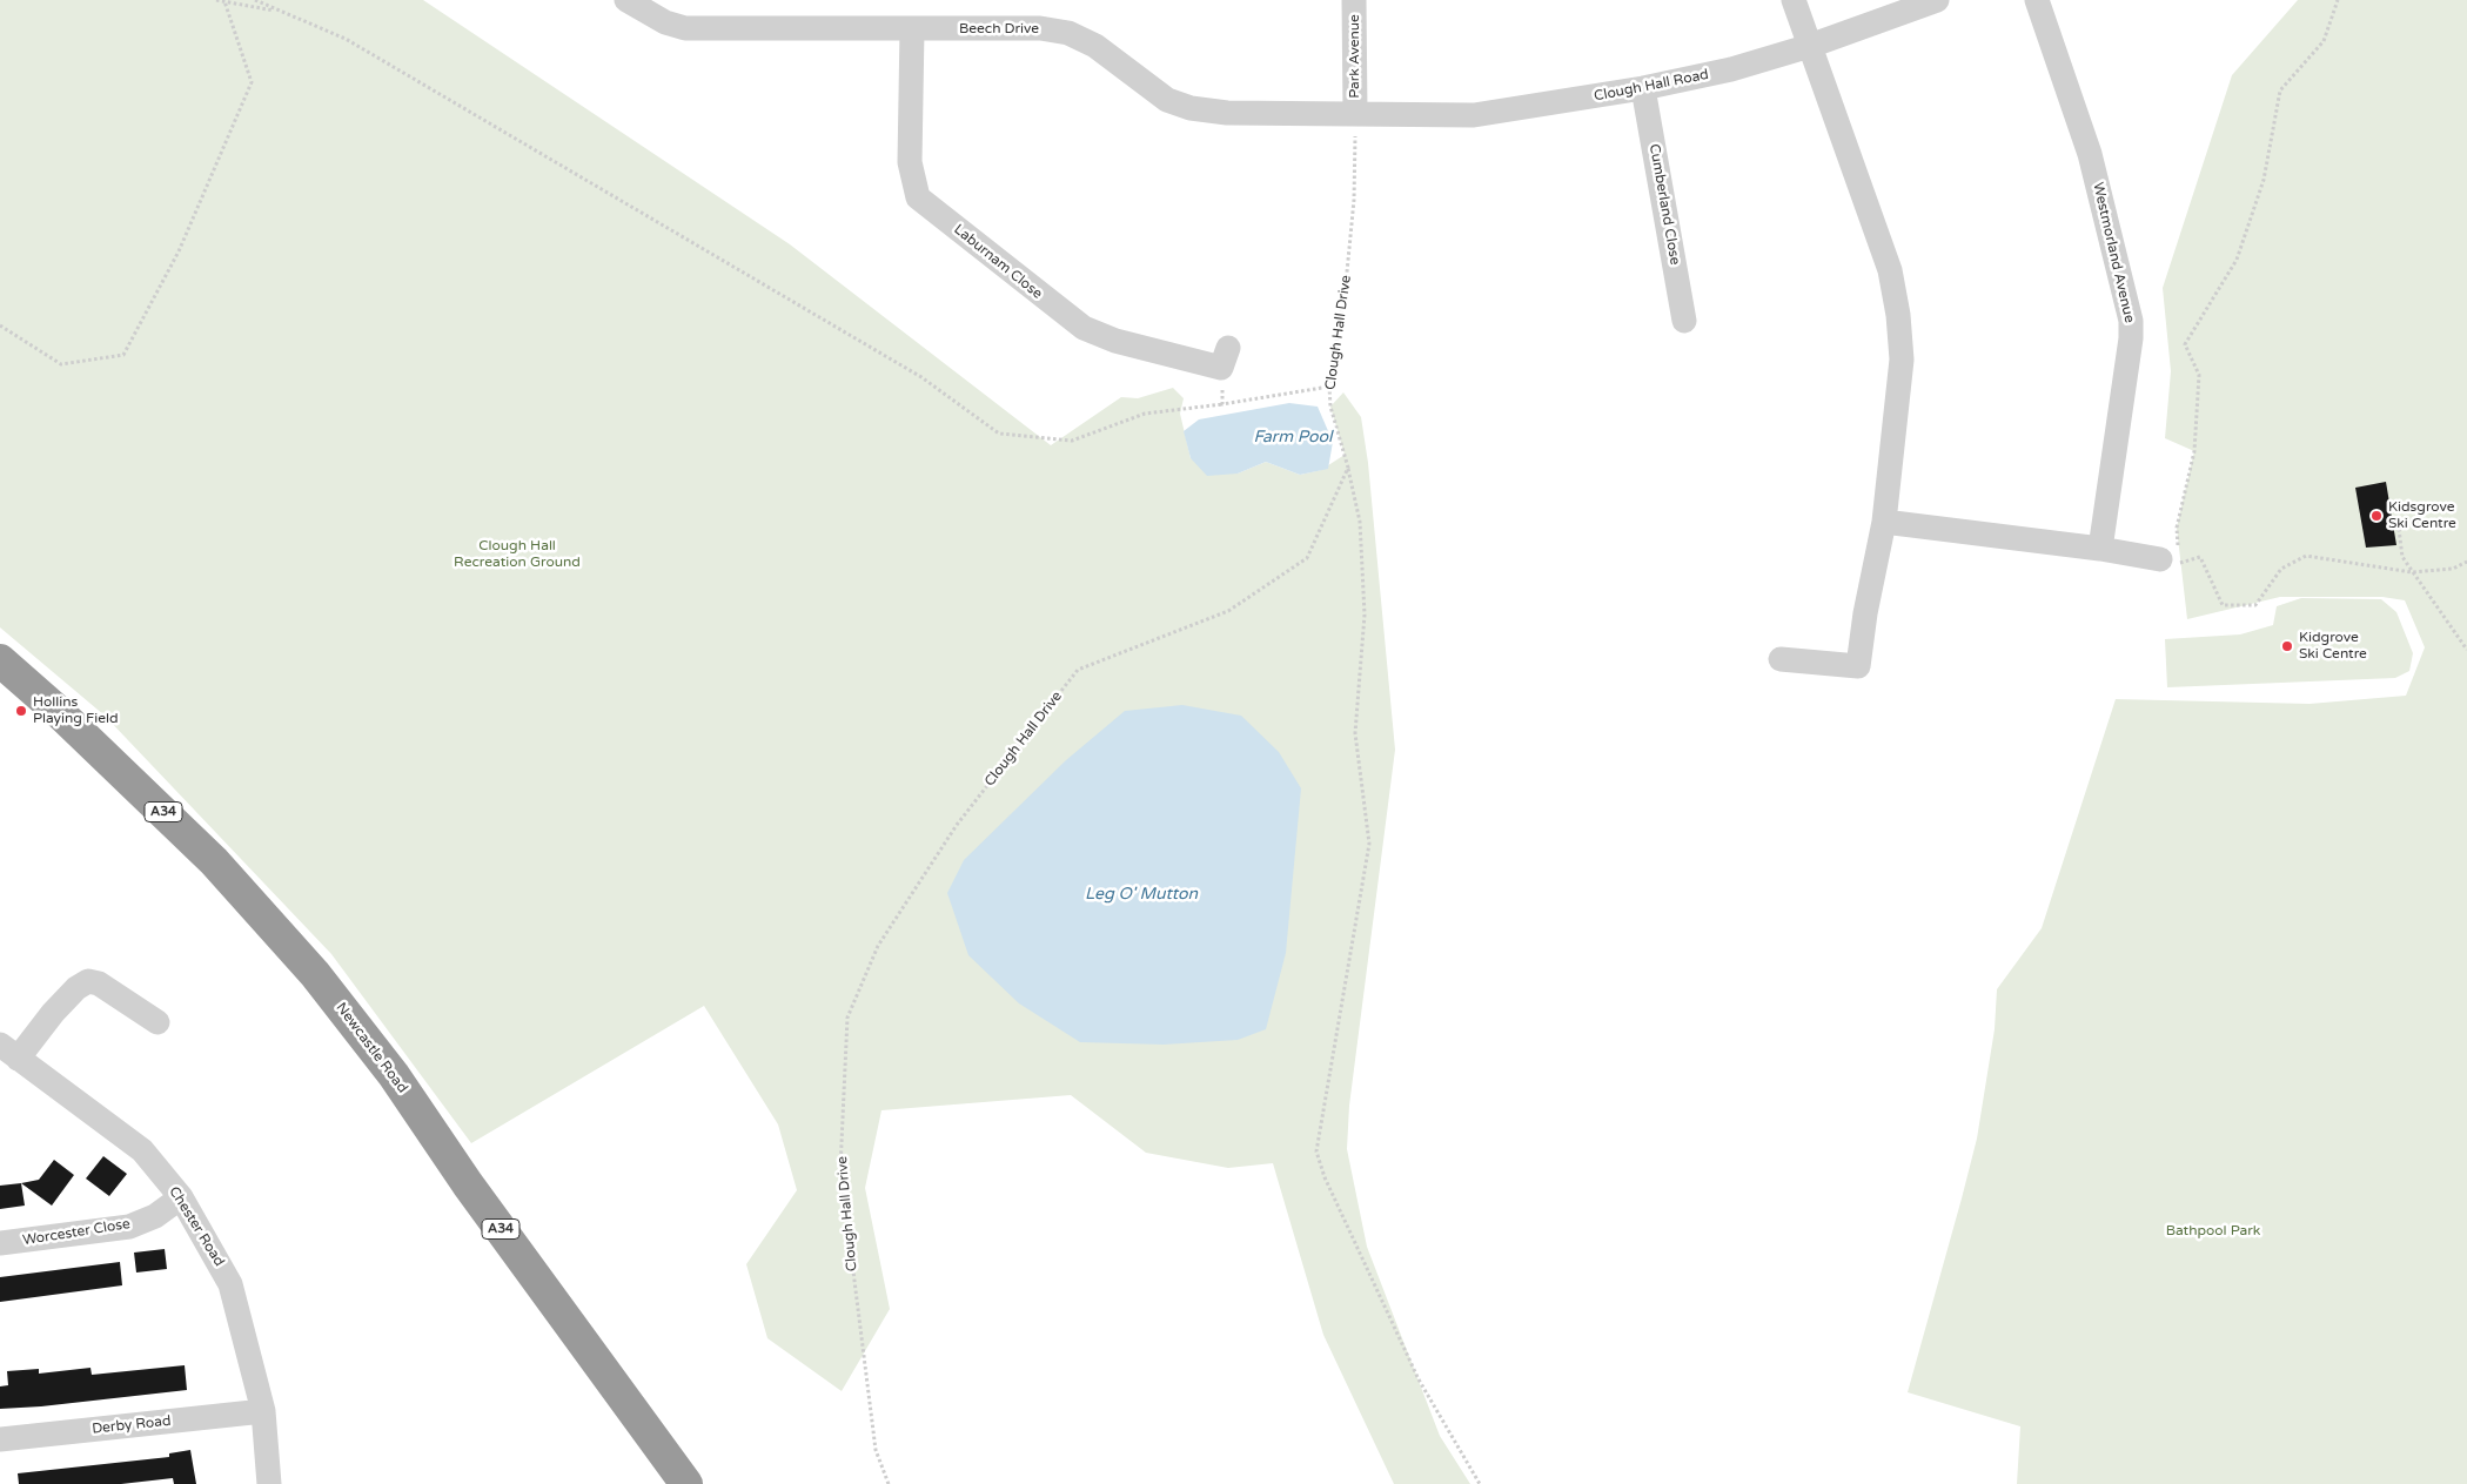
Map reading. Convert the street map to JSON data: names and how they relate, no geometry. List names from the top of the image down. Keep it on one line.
{"streets":{"highway":["A34","Newcastle Road"],"street":["Beech Drive","Park Avenue","Clough Hall Road","Cumberland Close","Westmorland Avenue","Laburnam Close","Chester Road","Worcester Close","Derby Road"],"path":["Clough Hall Drive"]},"crossings":[["Beech Drive","Park Avenue"],["Beech Drive","Clough Hall Road"],["Beech Drive","Laburnam Close"],["Beech Drive","Clough Hall Drive"],["Park Avenue","Clough Hall Road"],["Park Avenue","Clough Hall Drive"],["Clough Hall Road","Cumberland Close"],["Clough Hall Road","Clough Hall Drive"],["Chester Road","Worcester Close"],["Chester Road","Derby Road"]],"water":["Farm Pool","Leg O' Mutton"],"parks":["Clough Hall Recreation Ground","Bathpool Park"],"places":["Kidsgrove Ski Centre","Kidgrove Ski Centre","Hollins Playing Field"]}
